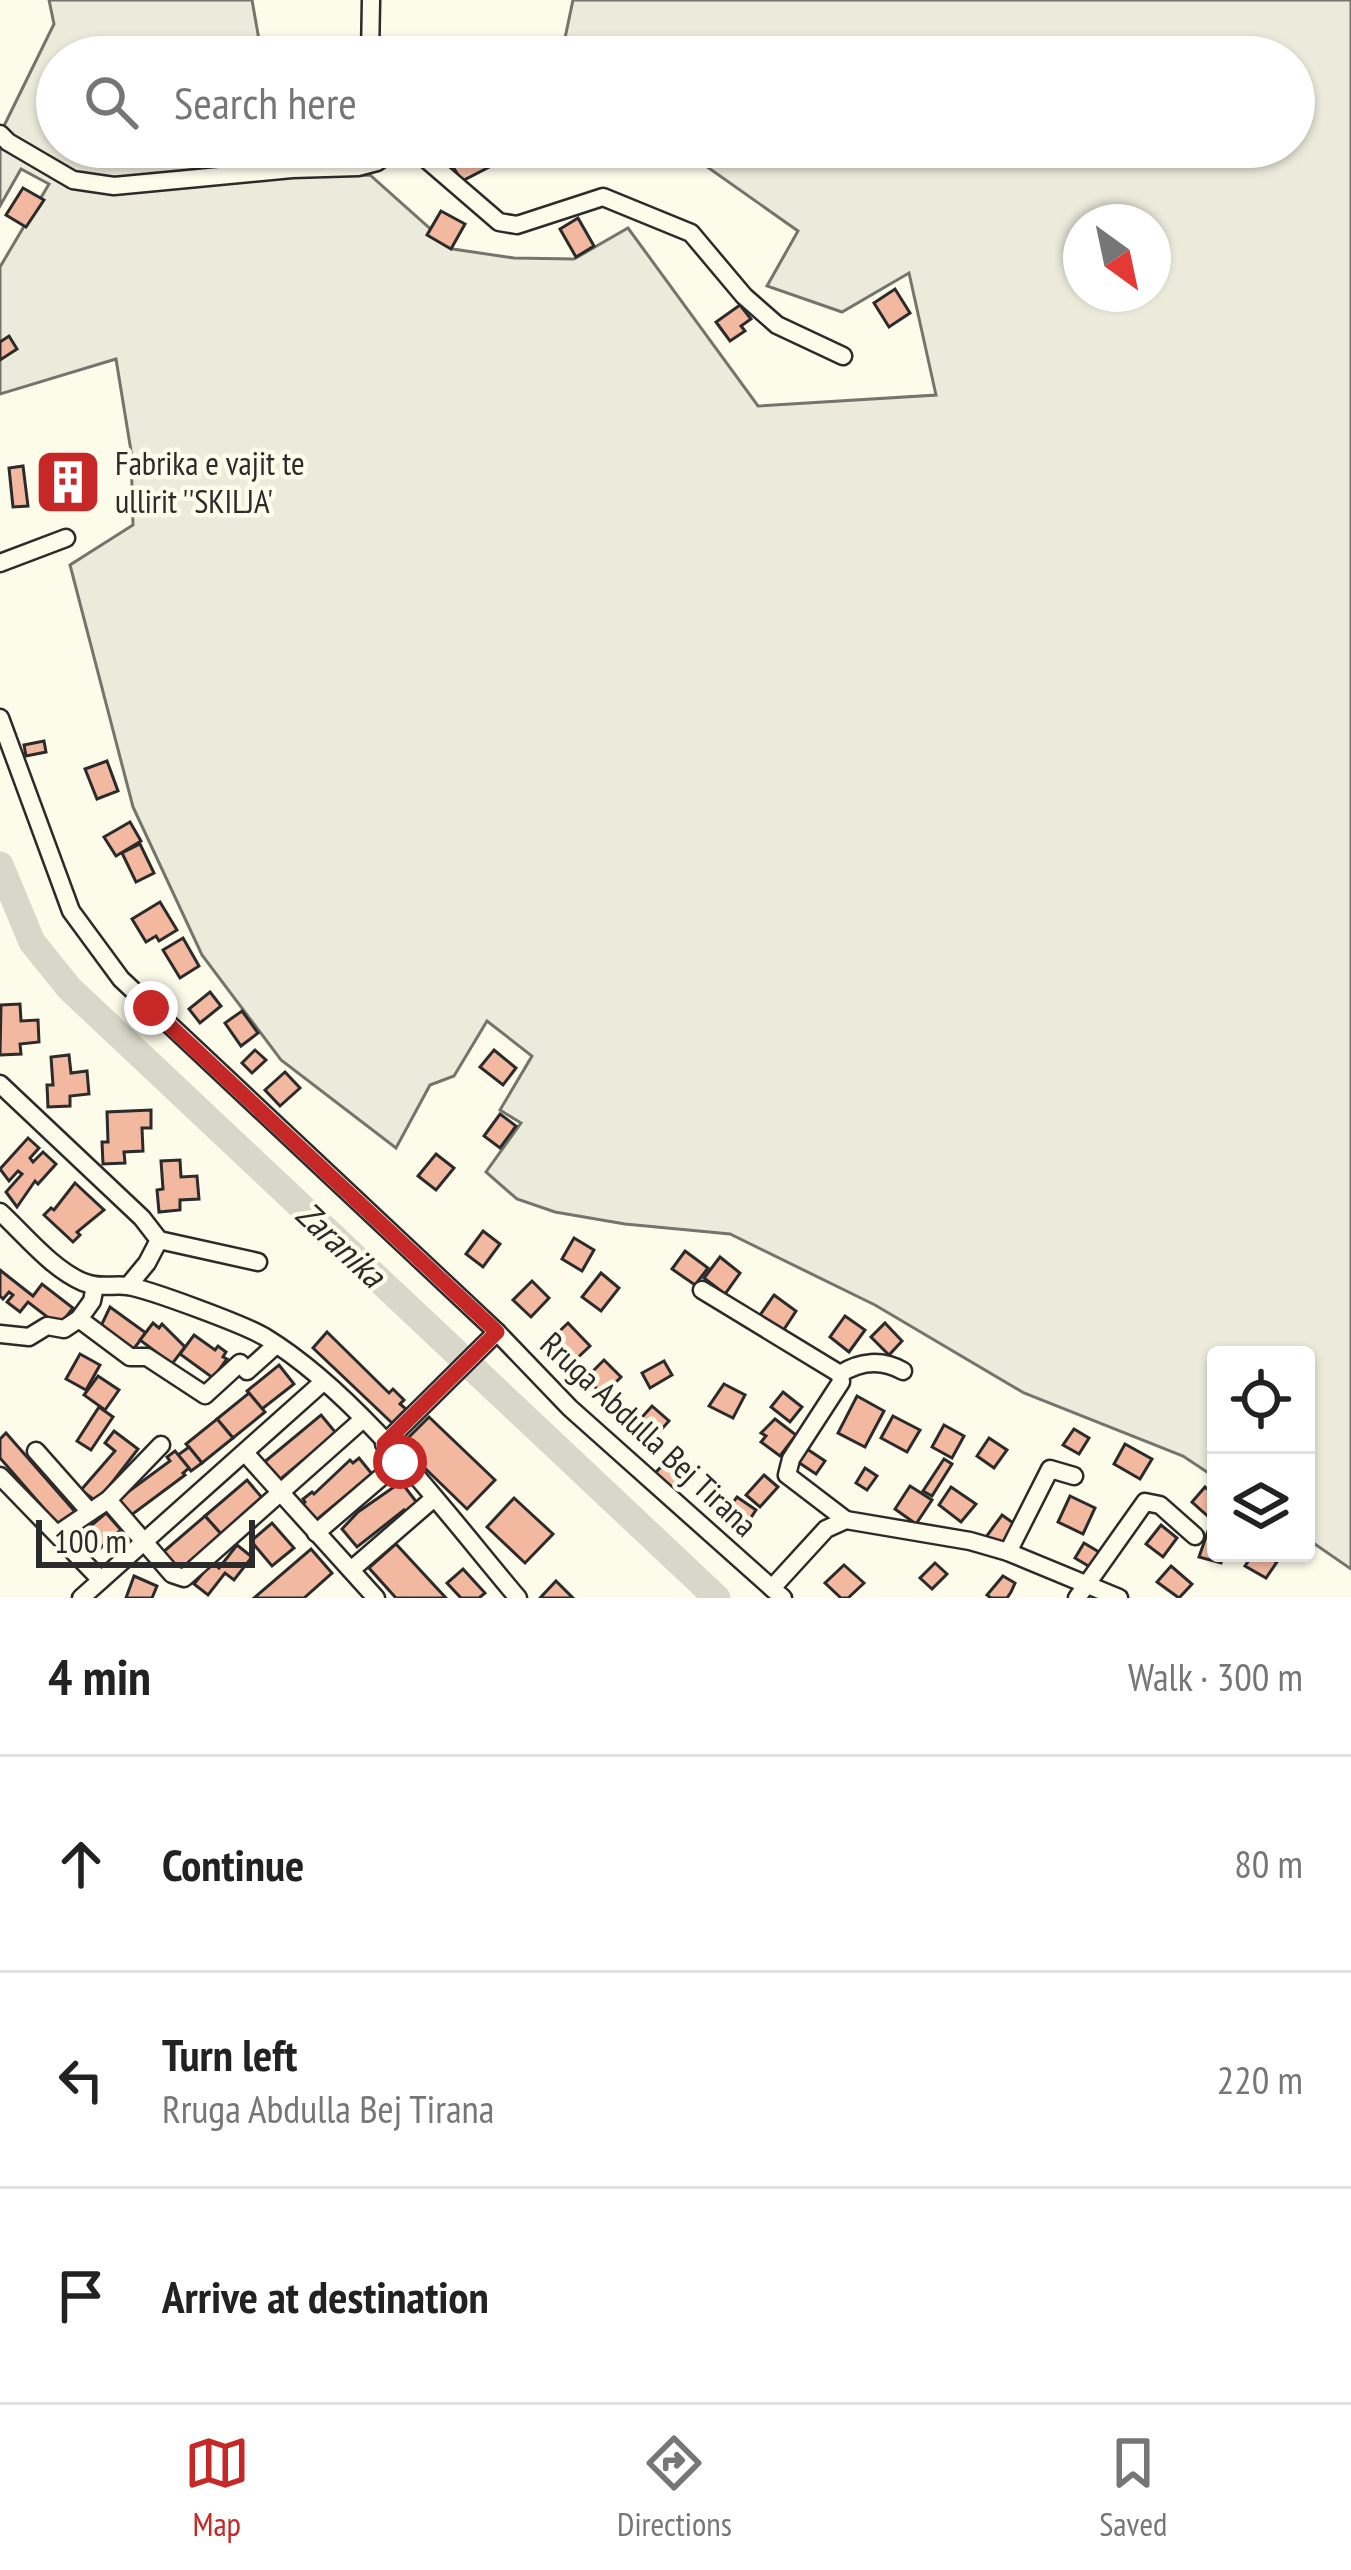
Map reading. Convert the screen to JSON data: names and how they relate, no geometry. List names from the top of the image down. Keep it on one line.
{"streets":{"street":["Rruga Abdulla Bej Tirana"]},"water":["Zaranika"],"places":{"building":["Fabrika e vajit te ullirit ''SKILJA'"]},"scale_bar":"100 m","north":"bottom right","page":{"search":"Search here","scale":"100 m","heading":["4 min","Walk · 300 m"],"list":[["Continue","80 m"],["Turn left","Rruga Abdulla Bej Tirana","220 m"],"Arrive at destination"],"nav":["Map","Directions","Saved"]}}
